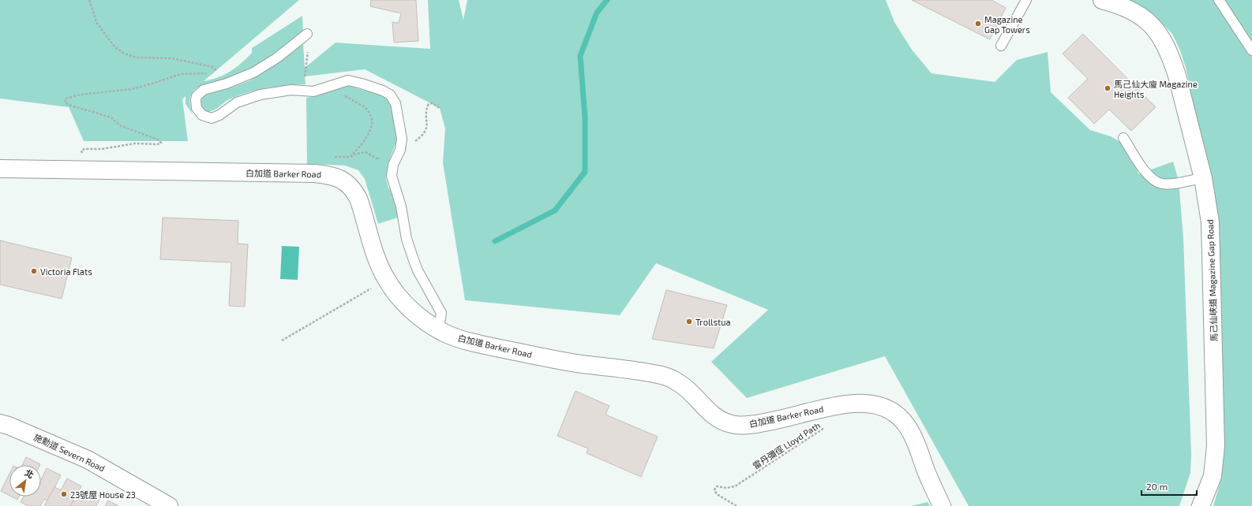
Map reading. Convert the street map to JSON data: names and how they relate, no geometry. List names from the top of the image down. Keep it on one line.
{"streets":{"street":["白加道 Barker Road","馬己仙峽道 Magazine Gap Road","施勳道 Severn Road"],"path":["雷丹彌徑 Lloyd Path"]},"places":["Magazine Gap Towers","馬己仙大廈 Magazine Heights","Victoria Flats","Trollstua","23號屋 House 23"],"scale_bar":"20 m","north":"top right"}
